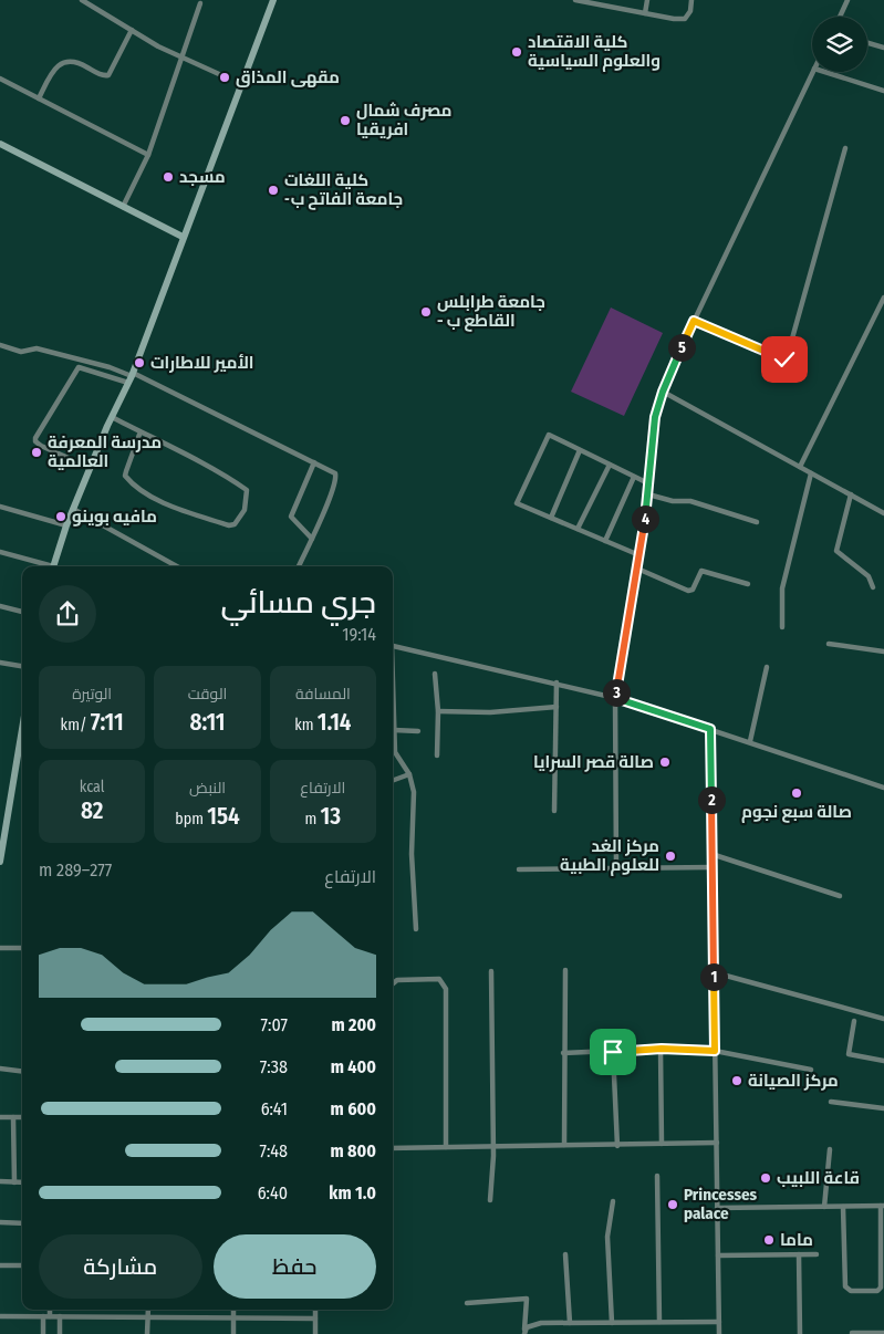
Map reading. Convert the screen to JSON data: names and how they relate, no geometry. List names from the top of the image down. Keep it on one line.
{"places":["كلية الاقتصاد والعلوم السياسية","مقهى المذاق","مصرف شمال افريقيا","مسجد","كلية اللغات -جامعة الفاتح ب","جامعة طرابلس - القاطع ب","الأمير للاطارات","مدرسة المعرفة العالمية","مافيه بوينو","صالة قصر السرايا","صالة سبع نجوم","مركز الغد للعلوم الطبية","مركز الصيانة","قاعة اللبيب","Princesses palace","ماما"],"page":{"pins":["5","4","3","2","1"],"heading":["جري مسائي","19:14"],"stats":[["المسافة","1.14 km"],["الوقت","8:11"],["الوتيرة","7:11 /km"],["الارتفاع","13 m"],["النبض","154 bpm"],["kcal","82"]],"chart":["الارتفاع","277–289 m"],"list":[{"name":"200 m","note":"7:07"},{"name":"400 m","note":"7:38"},{"name":"600 m","note":"6:41"},{"name":"800 m","note":"7:48"},{"name":"1.0 km","note":"6:40"}],"buttons":["حفظ","مشاركة"]}}
